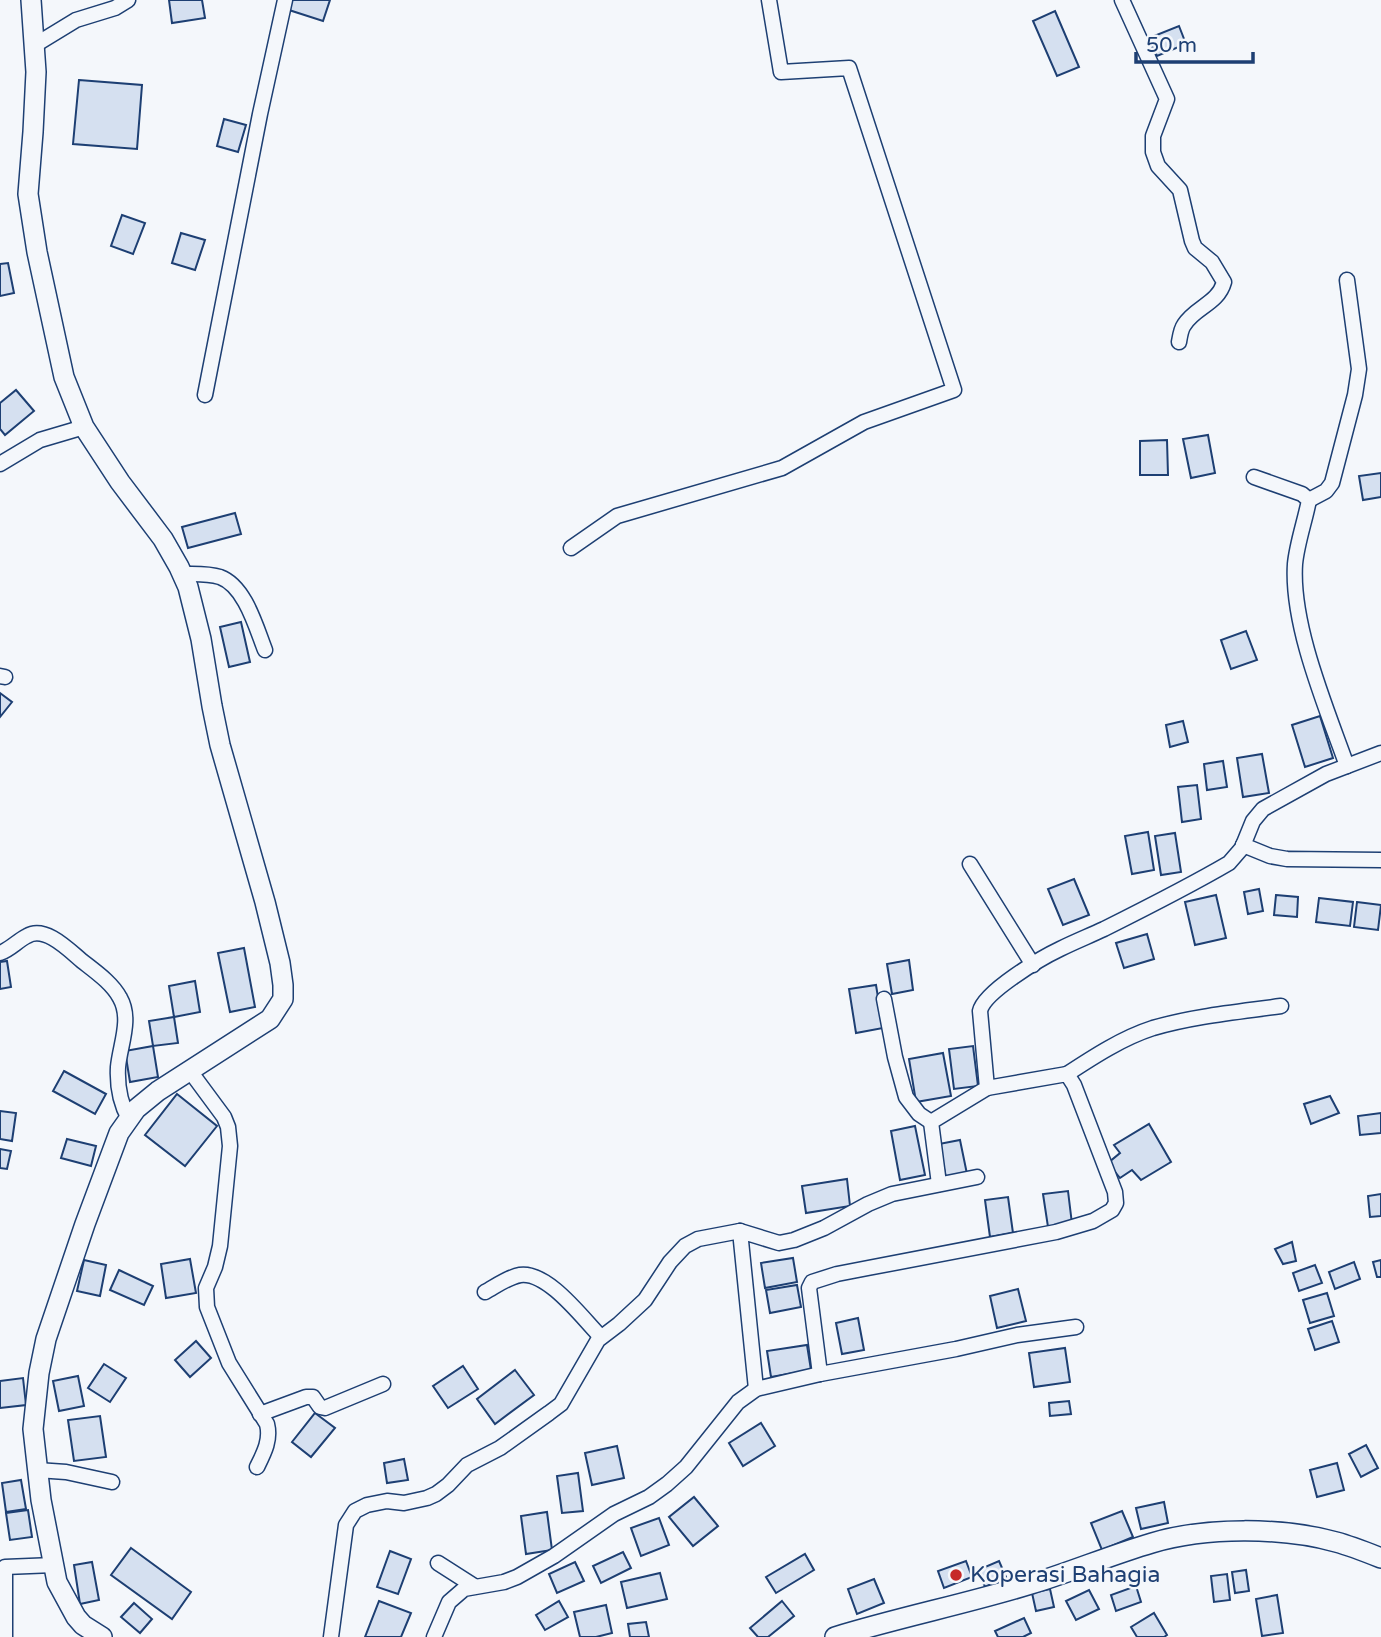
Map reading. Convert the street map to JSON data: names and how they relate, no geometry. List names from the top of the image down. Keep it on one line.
{"places":["Koperasi Bahagia"],"scale_bar":"50 m"}
